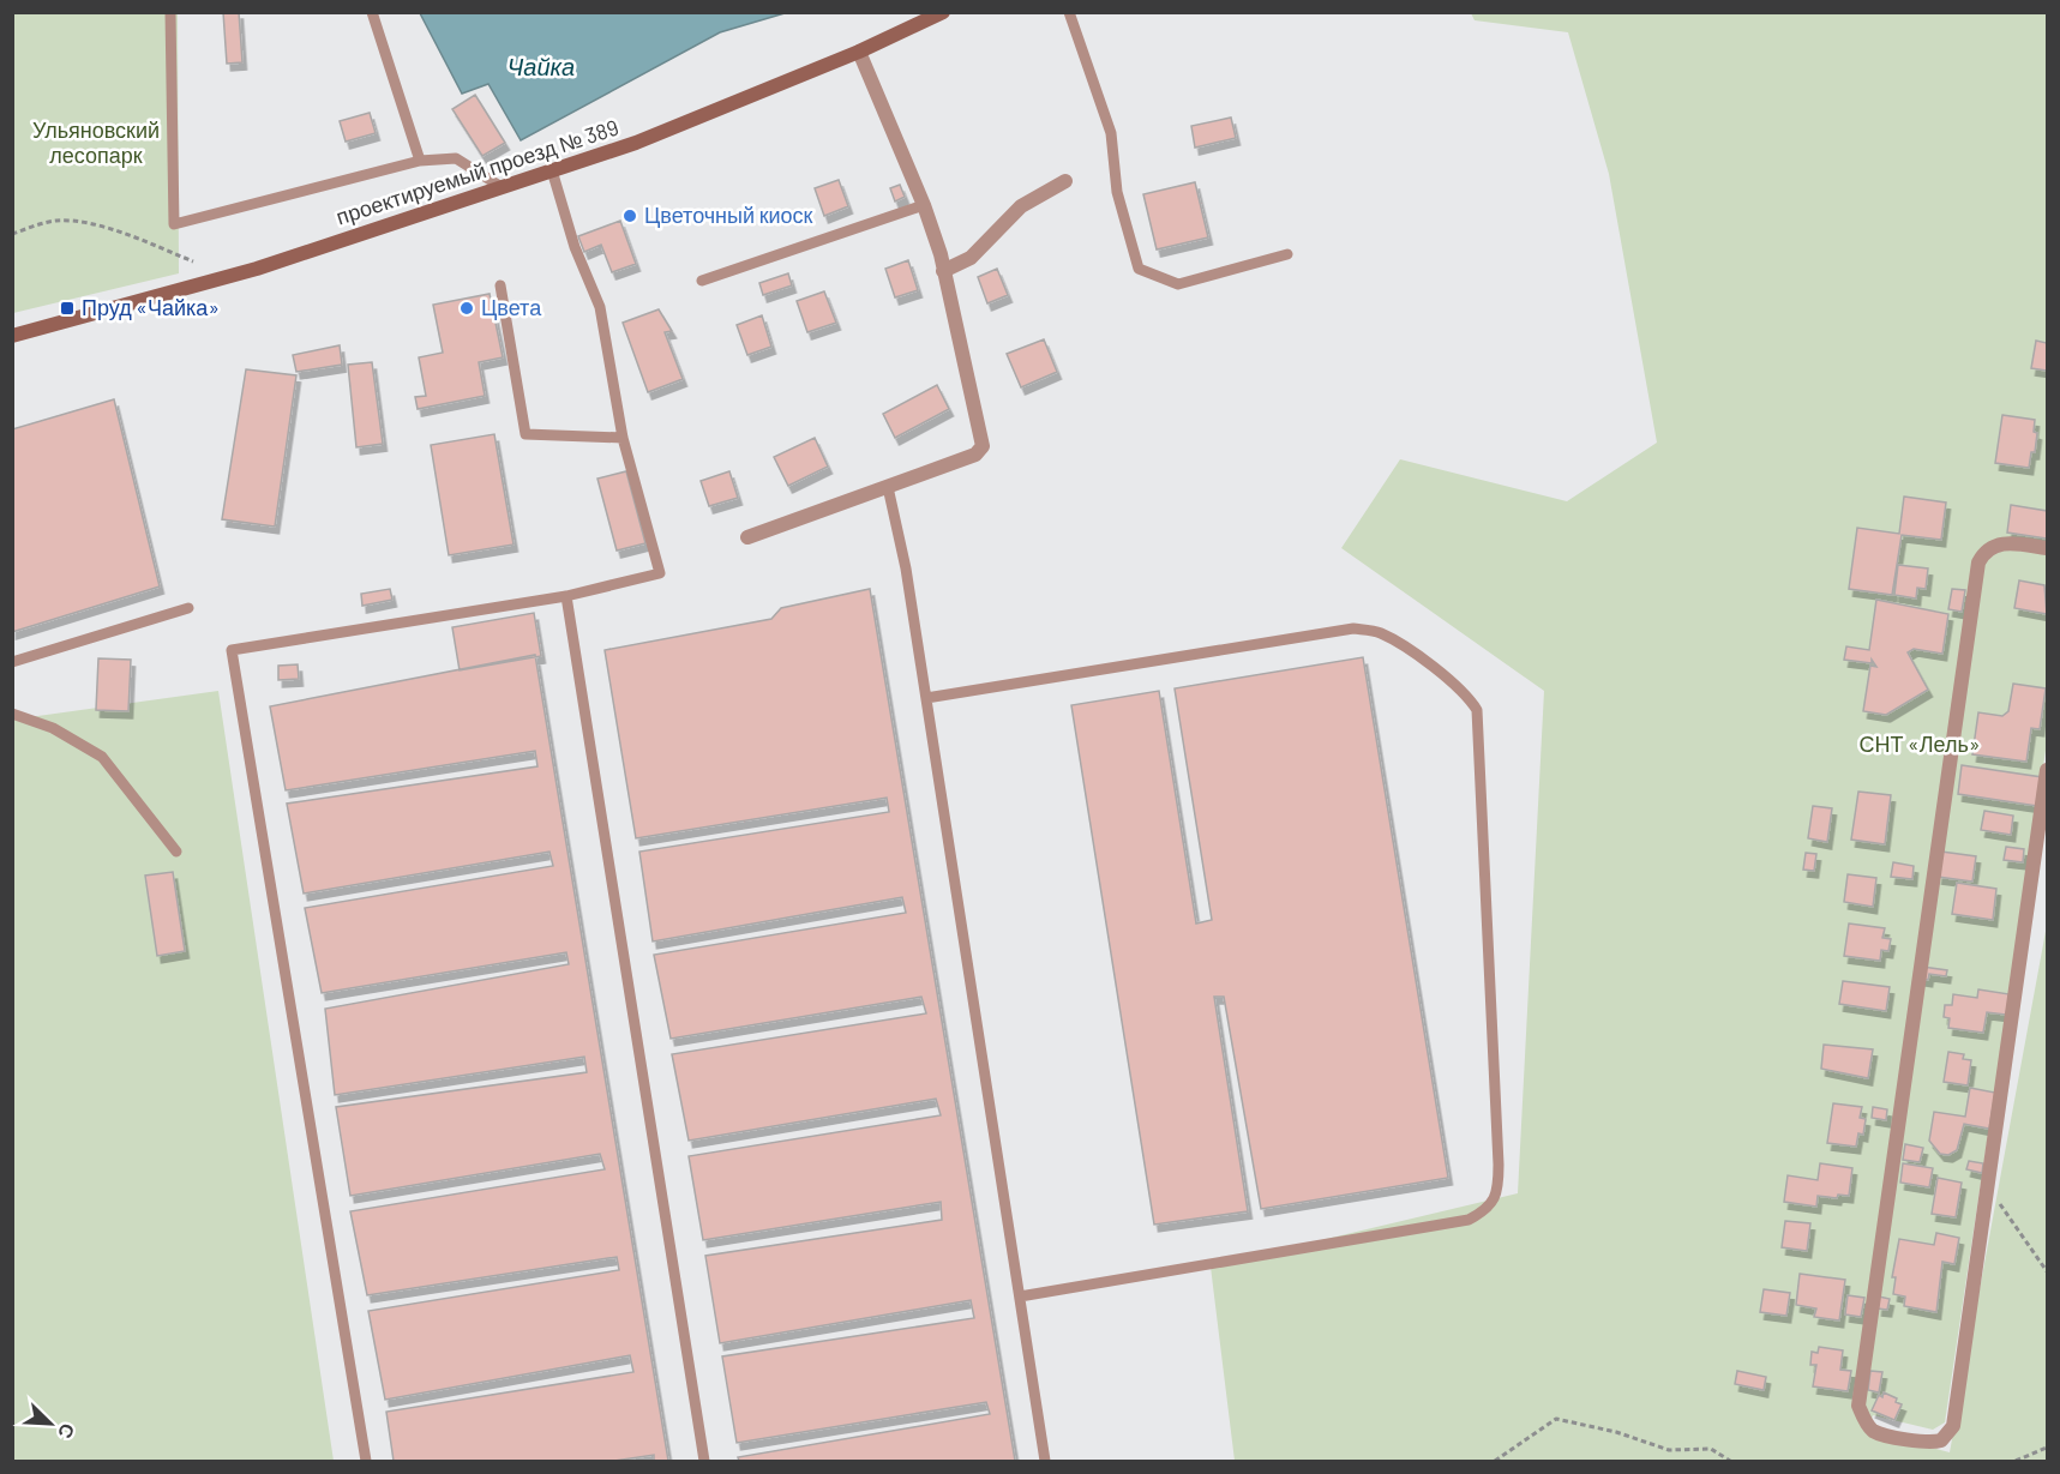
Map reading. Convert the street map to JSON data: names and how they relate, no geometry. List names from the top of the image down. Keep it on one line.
{"streets":{"main road":["проектируемый проезд № 389"]},"water":["Чайка"],"parks":["Ульяновский лесопарк","СНТ «Лель»"],"places":{"other":["Цветочный киоск","Цвета"],"transit":["Пруд «Чайка»"]},"north":"bottom right"}
